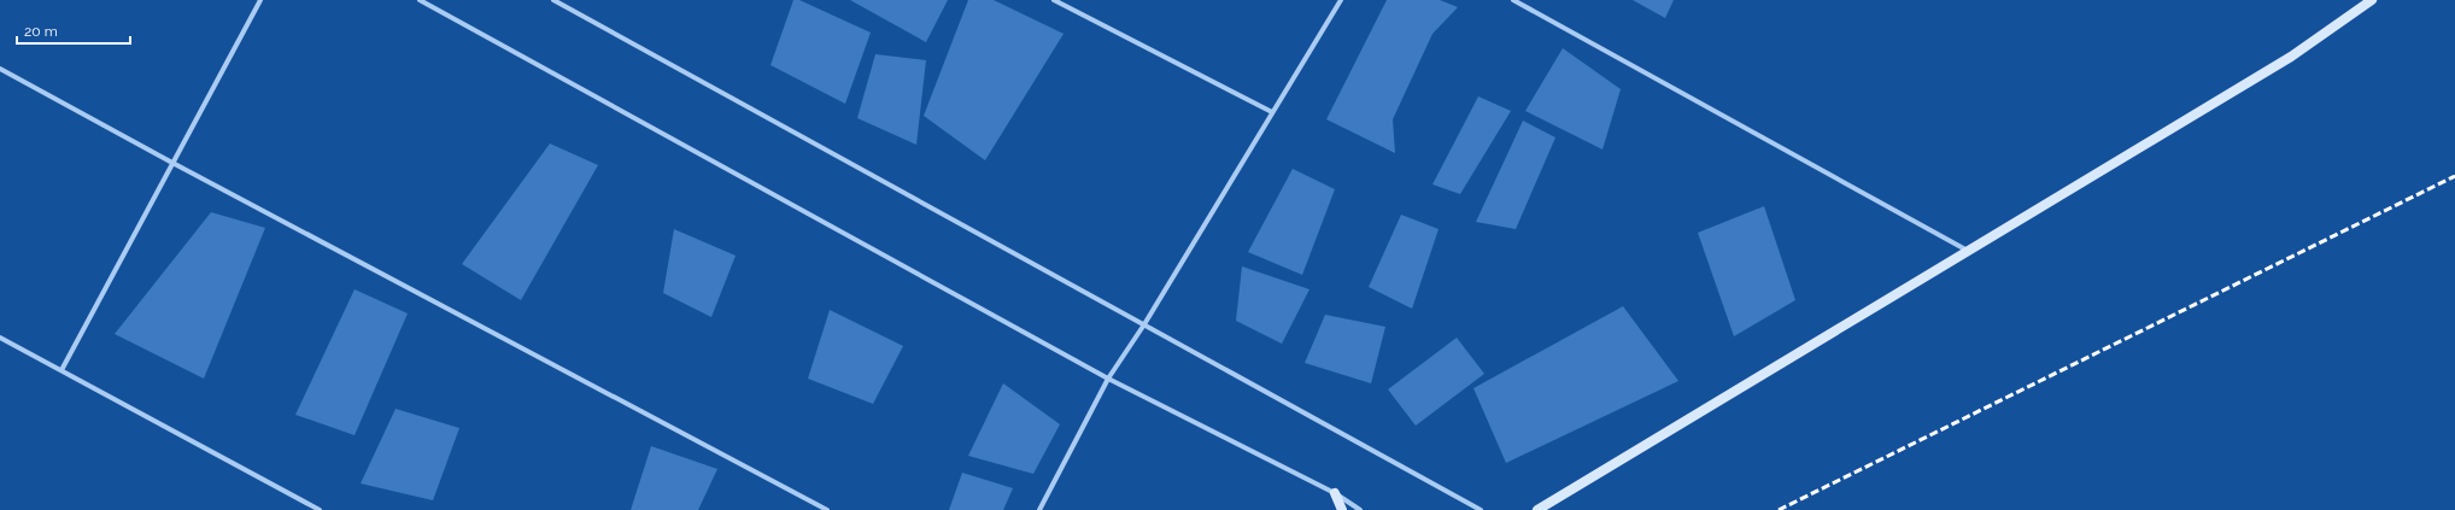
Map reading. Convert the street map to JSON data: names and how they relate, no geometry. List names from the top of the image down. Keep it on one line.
{"scale_bar":"20 m"}
